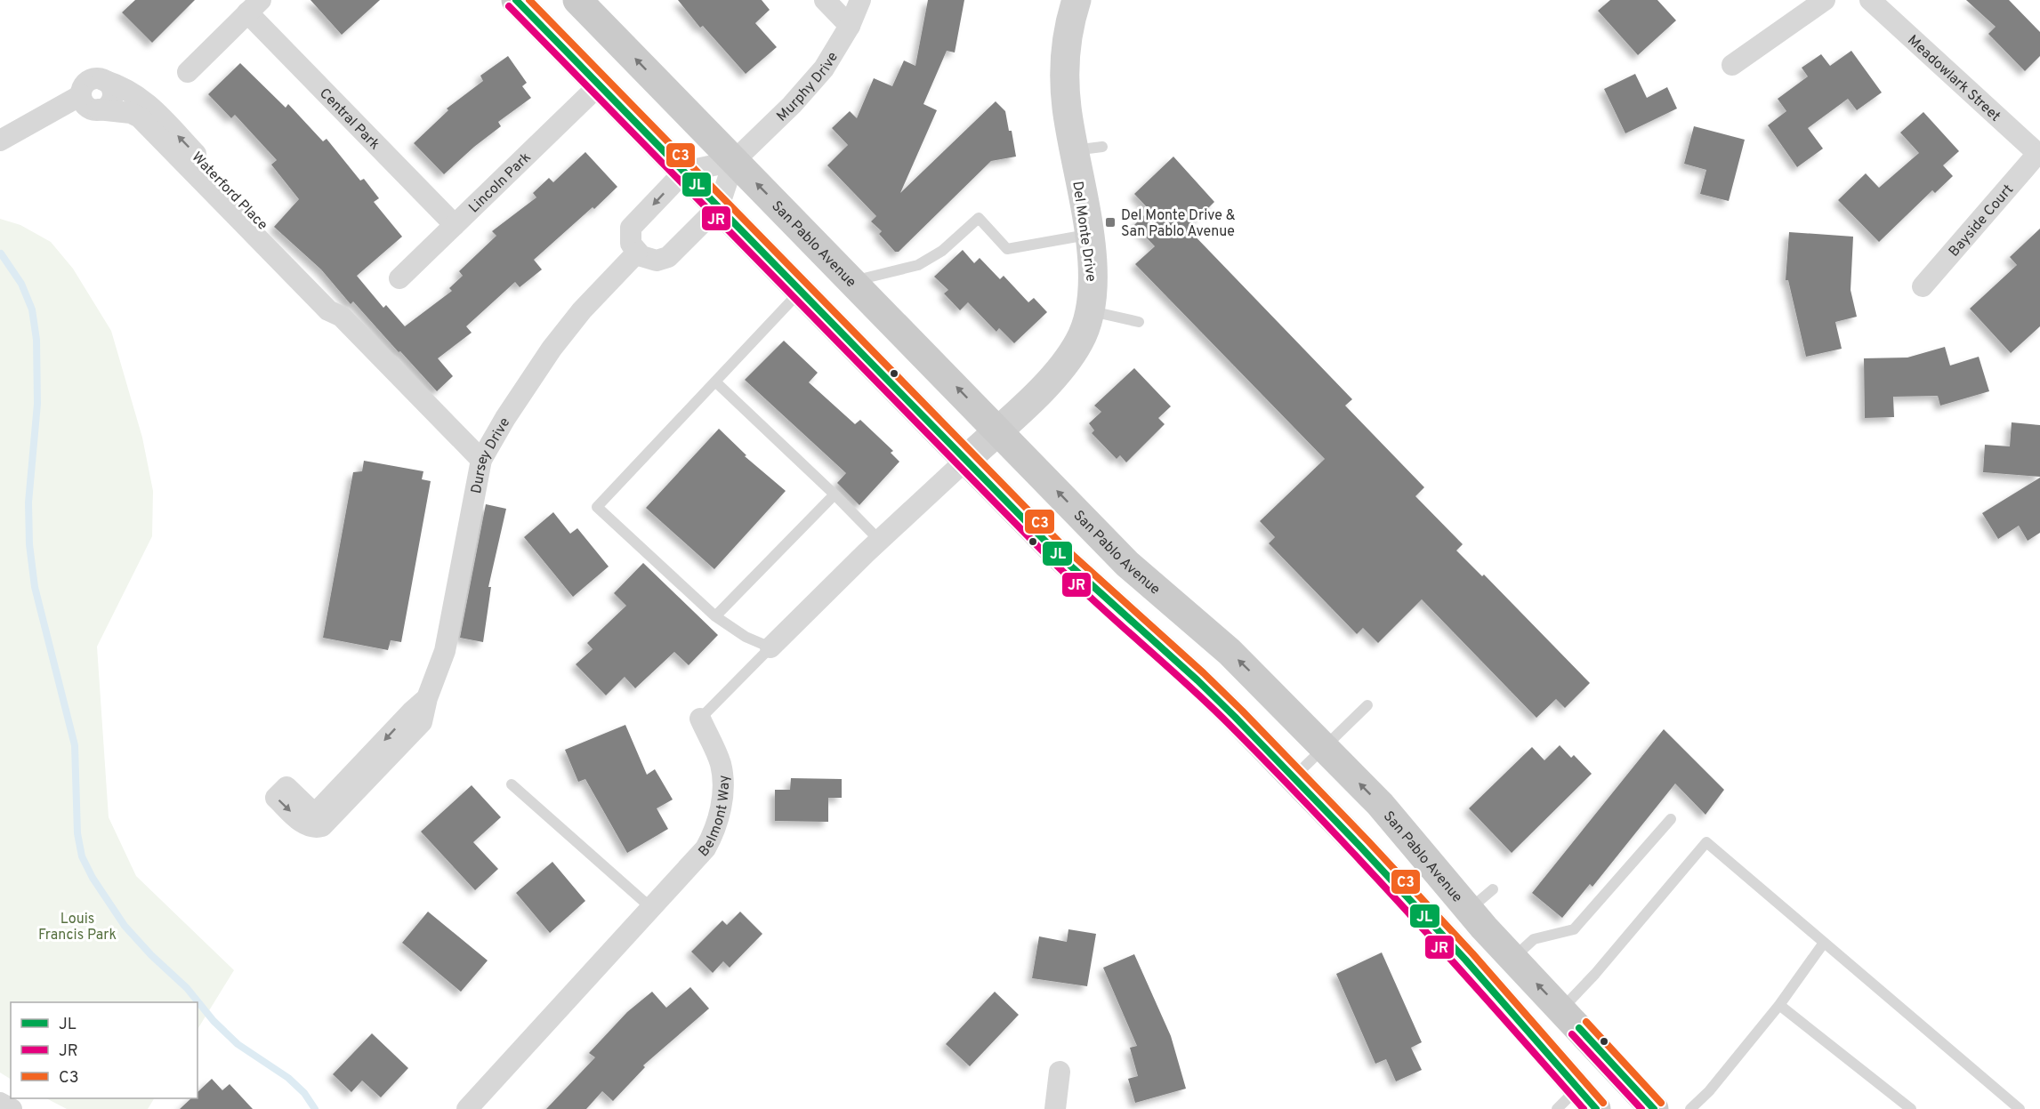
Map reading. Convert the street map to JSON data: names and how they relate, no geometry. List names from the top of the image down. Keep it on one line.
{"streets":{"main road":["San Pablo Avenue"],"street":["Meadowlark Street","Murphy Drive","Central Park","Lincoln Park","Waterford Place","Bayside Court","Del Monte Drive","Dursey Drive","Belmont Way"]},"crossings":[["Meadowlark Street","Bayside Court"],["Murphy Drive","San Pablo Avenue"],["Central Park","Lincoln Park"],["Waterford Place","Dursey Drive"],["Del Monte Drive","San Pablo Avenue"],["Del Monte Drive","Belmont Way"],["San Pablo Avenue","Belmont Way"]],"parks":["Louis Francis Park"],"places":{"transit":["Del Monte Drive & San Pablo Avenue"]},"lines":["transit line JL","transit line C3","transit line JR"],"legend":["JL","JR","C3"]}
